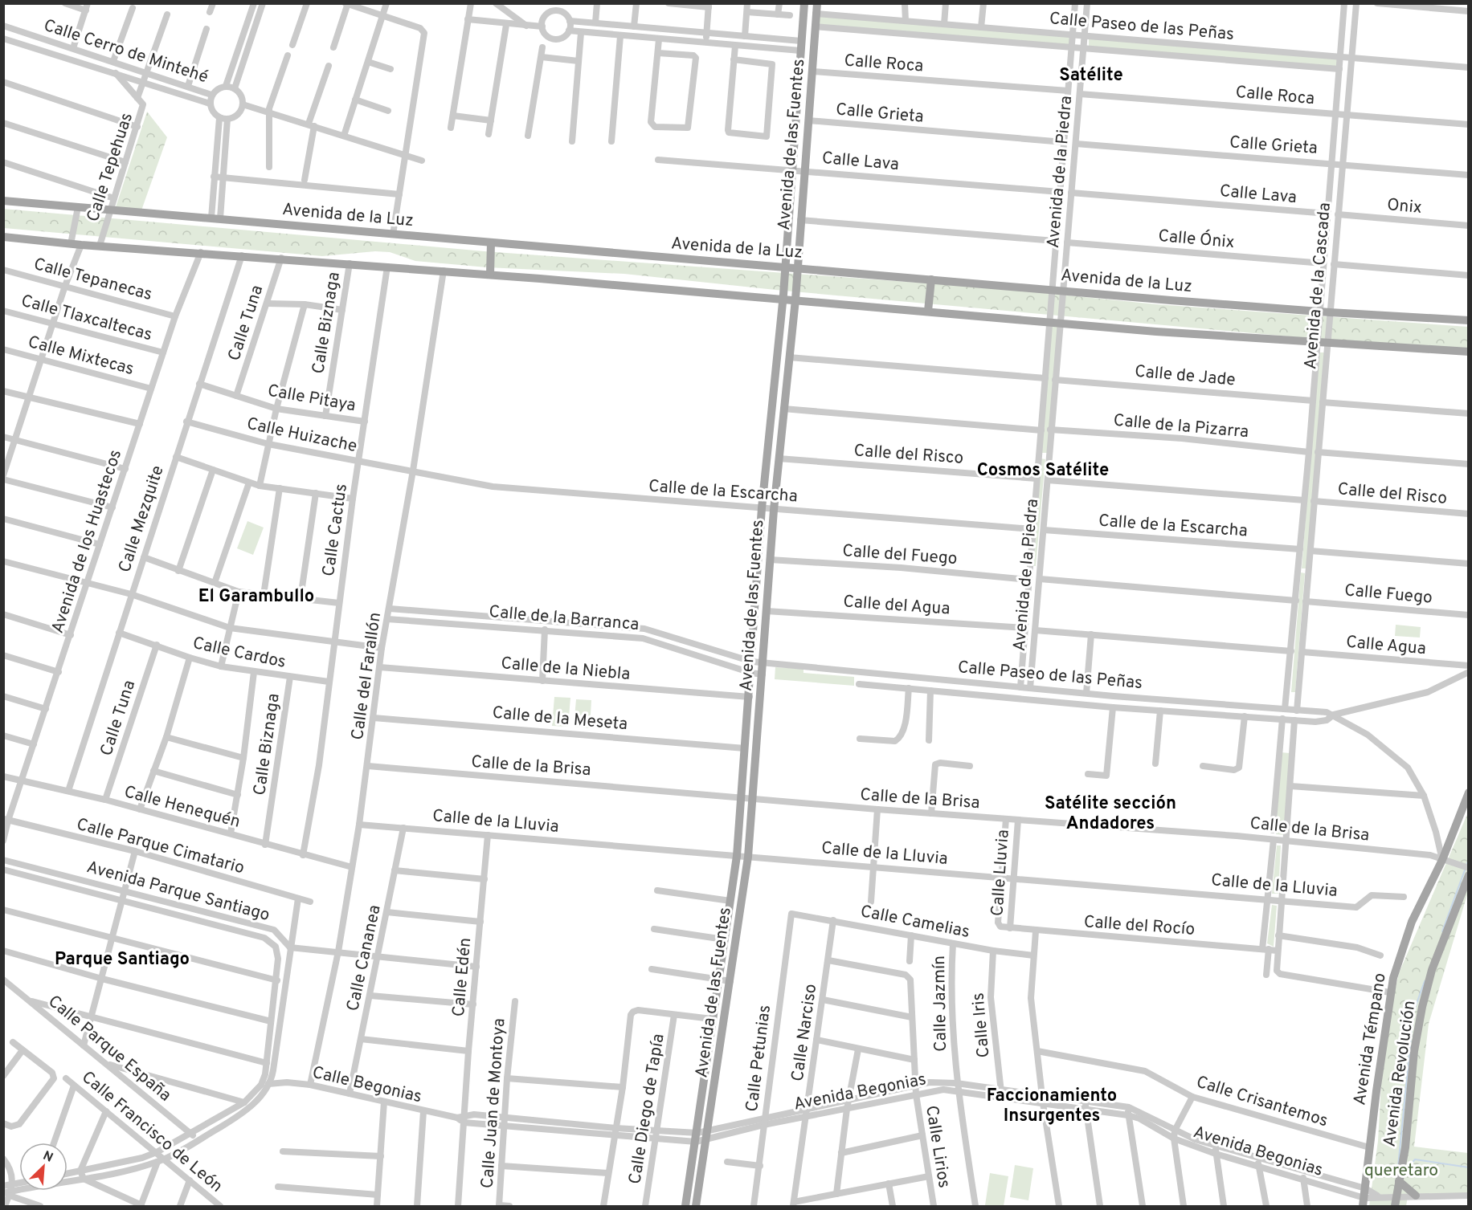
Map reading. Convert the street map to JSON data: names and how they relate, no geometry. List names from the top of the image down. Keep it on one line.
{"streets":{"main road":["Avenida de las Fuentes","Avenida de la Luz","Avenida Témpano","Avenida Revolución"],"street":["Calle Paseo de las Peñas","Calle Cerro de Mintehé","Calle Roca","Calle Grieta","Calle Lava","Calle Tepehuas","Avenida de la Piedra","Onix","Calle Ónix","Calle Tepanecas","Avenida de la Cascada","Calle Tlaxcaltecas","Calle Tuna","Calle Biznaga","Calle Mixtecas","Calle de Jade","Calle Pitaya","Calle de la Pizarra","Calle Huizache","Calle del Risco","Calle de la Escarcha","Calle Mezquite","Calle Cactus","Avenida de los Huastecos","Calle del Fuego","Calle Fuego","Calle del Agua","Calle de la Barranca","Calle Agua","Calle Cardos","Calle de la Niebla","Calle del Farallón","Calle de la Meseta","Calle de la Brisa","Calle Henequén","Calle de la Lluvia","Calle Parque Cimatario","Calle Lluvia","Avenida Parque Santiago","Calle Camelias","Calle del Rocío","Calle Cananea","Calle Edén","Calle Jazmín","Calle Iris","Calle Narciso","Calle Parque España","Calle Petunias","Calle Begonias","Avenida Begonias","Calle Crisantemos","Calle Juan de Montoya","Calle Diego de Tapía","Calle Francisco de León","Calle Lirios"]},"crossings":[["Calle Paseo de las Peñas","Avenida de las Fuentes"],["Calle Paseo de las Peñas","Avenida de la Piedra"],["Calle Paseo de las Peñas","Avenida de la Cascada"],["Calle Paseo de las Peñas","Calle de la Barranca"],["Calle Paseo de las Peñas","Calle de la Brisa"],["Calle Paseo de las Peñas","Avenida Témpano"],["Calle Cerro de Mintehé","Calle Tepehuas"],["Calle Roca","Avenida de las Fuentes"],["Calle Roca","Avenida de la Piedra"],["Calle Roca","Avenida de la Cascada"],["Calle Grieta","Avenida de las Fuentes"],["Calle Grieta","Avenida de la Piedra"],["Calle Grieta","Avenida de la Cascada"],["Avenida de las Fuentes","Calle Lava"],["Avenida de las Fuentes","Avenida de la Luz"],["Avenida de las Fuentes","Calle del Risco"],["Avenida de las Fuentes","Calle de la Escarcha"],["Avenida de las Fuentes","Calle del Fuego"],["Avenida de las Fuentes","Calle del Agua"],["Avenida de las Fuentes","Calle de la Barranca"],["Avenida de las Fuentes","Calle de la Niebla"],["Avenida de las Fuentes","Calle de la Meseta"],["Avenida de las Fuentes","Calle de la Brisa"],["Avenida de las Fuentes","Calle de la Lluvia"],["Avenida de las Fuentes","Avenida Begonias"],["Calle Lava","Avenida de la Piedra"],["Calle Lava","Avenida de la Cascada"],["Calle Tepehuas","Avenida de la Luz"],["Avenida de la Piedra","Avenida de la Luz"],["Avenida de la Piedra","Calle Ónix"],["Avenida de la Piedra","Calle de Jade"],["Avenida de la Piedra","Calle de la Pizarra"],["Avenida de la Piedra","Calle del Risco"],["Avenida de la Piedra","Calle de la Escarcha"],["Avenida de la Piedra","Calle del Fuego"],["Avenida de la Piedra","Calle del Agua"],["Onix","Avenida de la Cascada"],["Avenida de la Luz","Avenida de la Cascada"],["Calle Ónix","Avenida de la Cascada"],["Calle Tepanecas","Avenida de los Huastecos"],["Avenida de la Cascada","Calle de Jade"],["Avenida de la Cascada","Calle de la Pizarra"],["Avenida de la Cascada","Calle del Risco"],["Avenida de la Cascada","Calle de la Escarcha"],["Avenida de la Cascada","Calle Fuego"],["Avenida de la Cascada","Calle Agua"],["Calle Tlaxcaltecas","Avenida de los Huastecos"],["Calle Tuna","Calle Pitaya"],["Calle Tuna","Calle Cardos"],["Calle Tuna","Calle Henequén"],["Calle Biznaga","Calle Pitaya"],["Calle Biznaga","Calle Cardos"],["Calle Biznaga","Calle Henequén"],["Calle Mixtecas","Avenida de los Huastecos"],["Calle Pitaya","Calle Mezquite"],["Calle Pitaya","Calle Cactus"],["Calle Huizache","Calle de la Escarcha"],["Calle Huizache","Calle Mezquite"],["Calle Huizache","Calle Cactus"],["Calle Huizache","Calle del Farallón"],["Calle de la Escarcha","Calle del Farallón"],["Calle Mezquite","Calle Cardos"],["Calle Mezquite","Calle Henequén"],["Calle Cactus","Calle Cardos"],["Calle Cactus","Calle Henequén"],["Avenida de los Huastecos","Calle Henequén"],["Avenida de los Huastecos","Calle Parque Cimatario"],["Calle de la Barranca","Calle del Farallón"],["Calle de la Niebla","Calle del Farallón"],["Calle del Farallón","Calle de la Meseta"],["Calle del Farallón","Calle de la Brisa"],["Calle del Farallón","Calle Henequén"],["Calle del Farallón","Calle de la Lluvia"],["Calle del Farallón","Calle Begonias"],["Calle de la Brisa","Calle Lluvia"],["Calle de la Brisa","Avenida Témpano"],["Calle de la Brisa","Avenida Revolución"],["Calle de la Lluvia","Calle Lluvia"],["Calle de la Lluvia","Calle Cananea"],["Calle de la Lluvia","Calle Edén"],["Calle Lluvia","Calle del Rocío"],["Avenida Parque Santiago","Calle Begonias"],["Calle Camelias","Calle Jazmín"],["Calle Camelias","Calle Iris"],["Calle Camelias","Calle Narciso"],["Calle Camelias","Calle Petunias"],["Calle Cananea","Calle Begonias"],["Calle Edén","Calle Begonias"],["Calle Edén","Avenida Begonias"],["Calle Jazmín","Avenida Begonias"],["Calle Iris","Avenida Begonias"],["Calle Narciso","Avenida Begonias"],["Calle Narciso","Calle Lirios"],["Avenida Témpano","Avenida Begonias"],["Avenida Témpano","Calle Crisantemos"],["Calle Petunias","Avenida Begonias"],["Calle Begonias","Avenida Begonias"],["Avenida Begonias","Calle Juan de Montoya"],["Avenida Begonias","Calle Diego de Tapía"],["Avenida Begonias","Calle Lirios"]],"districts":["Satélite","Cosmos Satélite","El Garambullo","Satélite sección Andadores","Parque Santiago","Faccionamiento Insurgentes"],"parks":["queretaro"],"north":"top right"}
